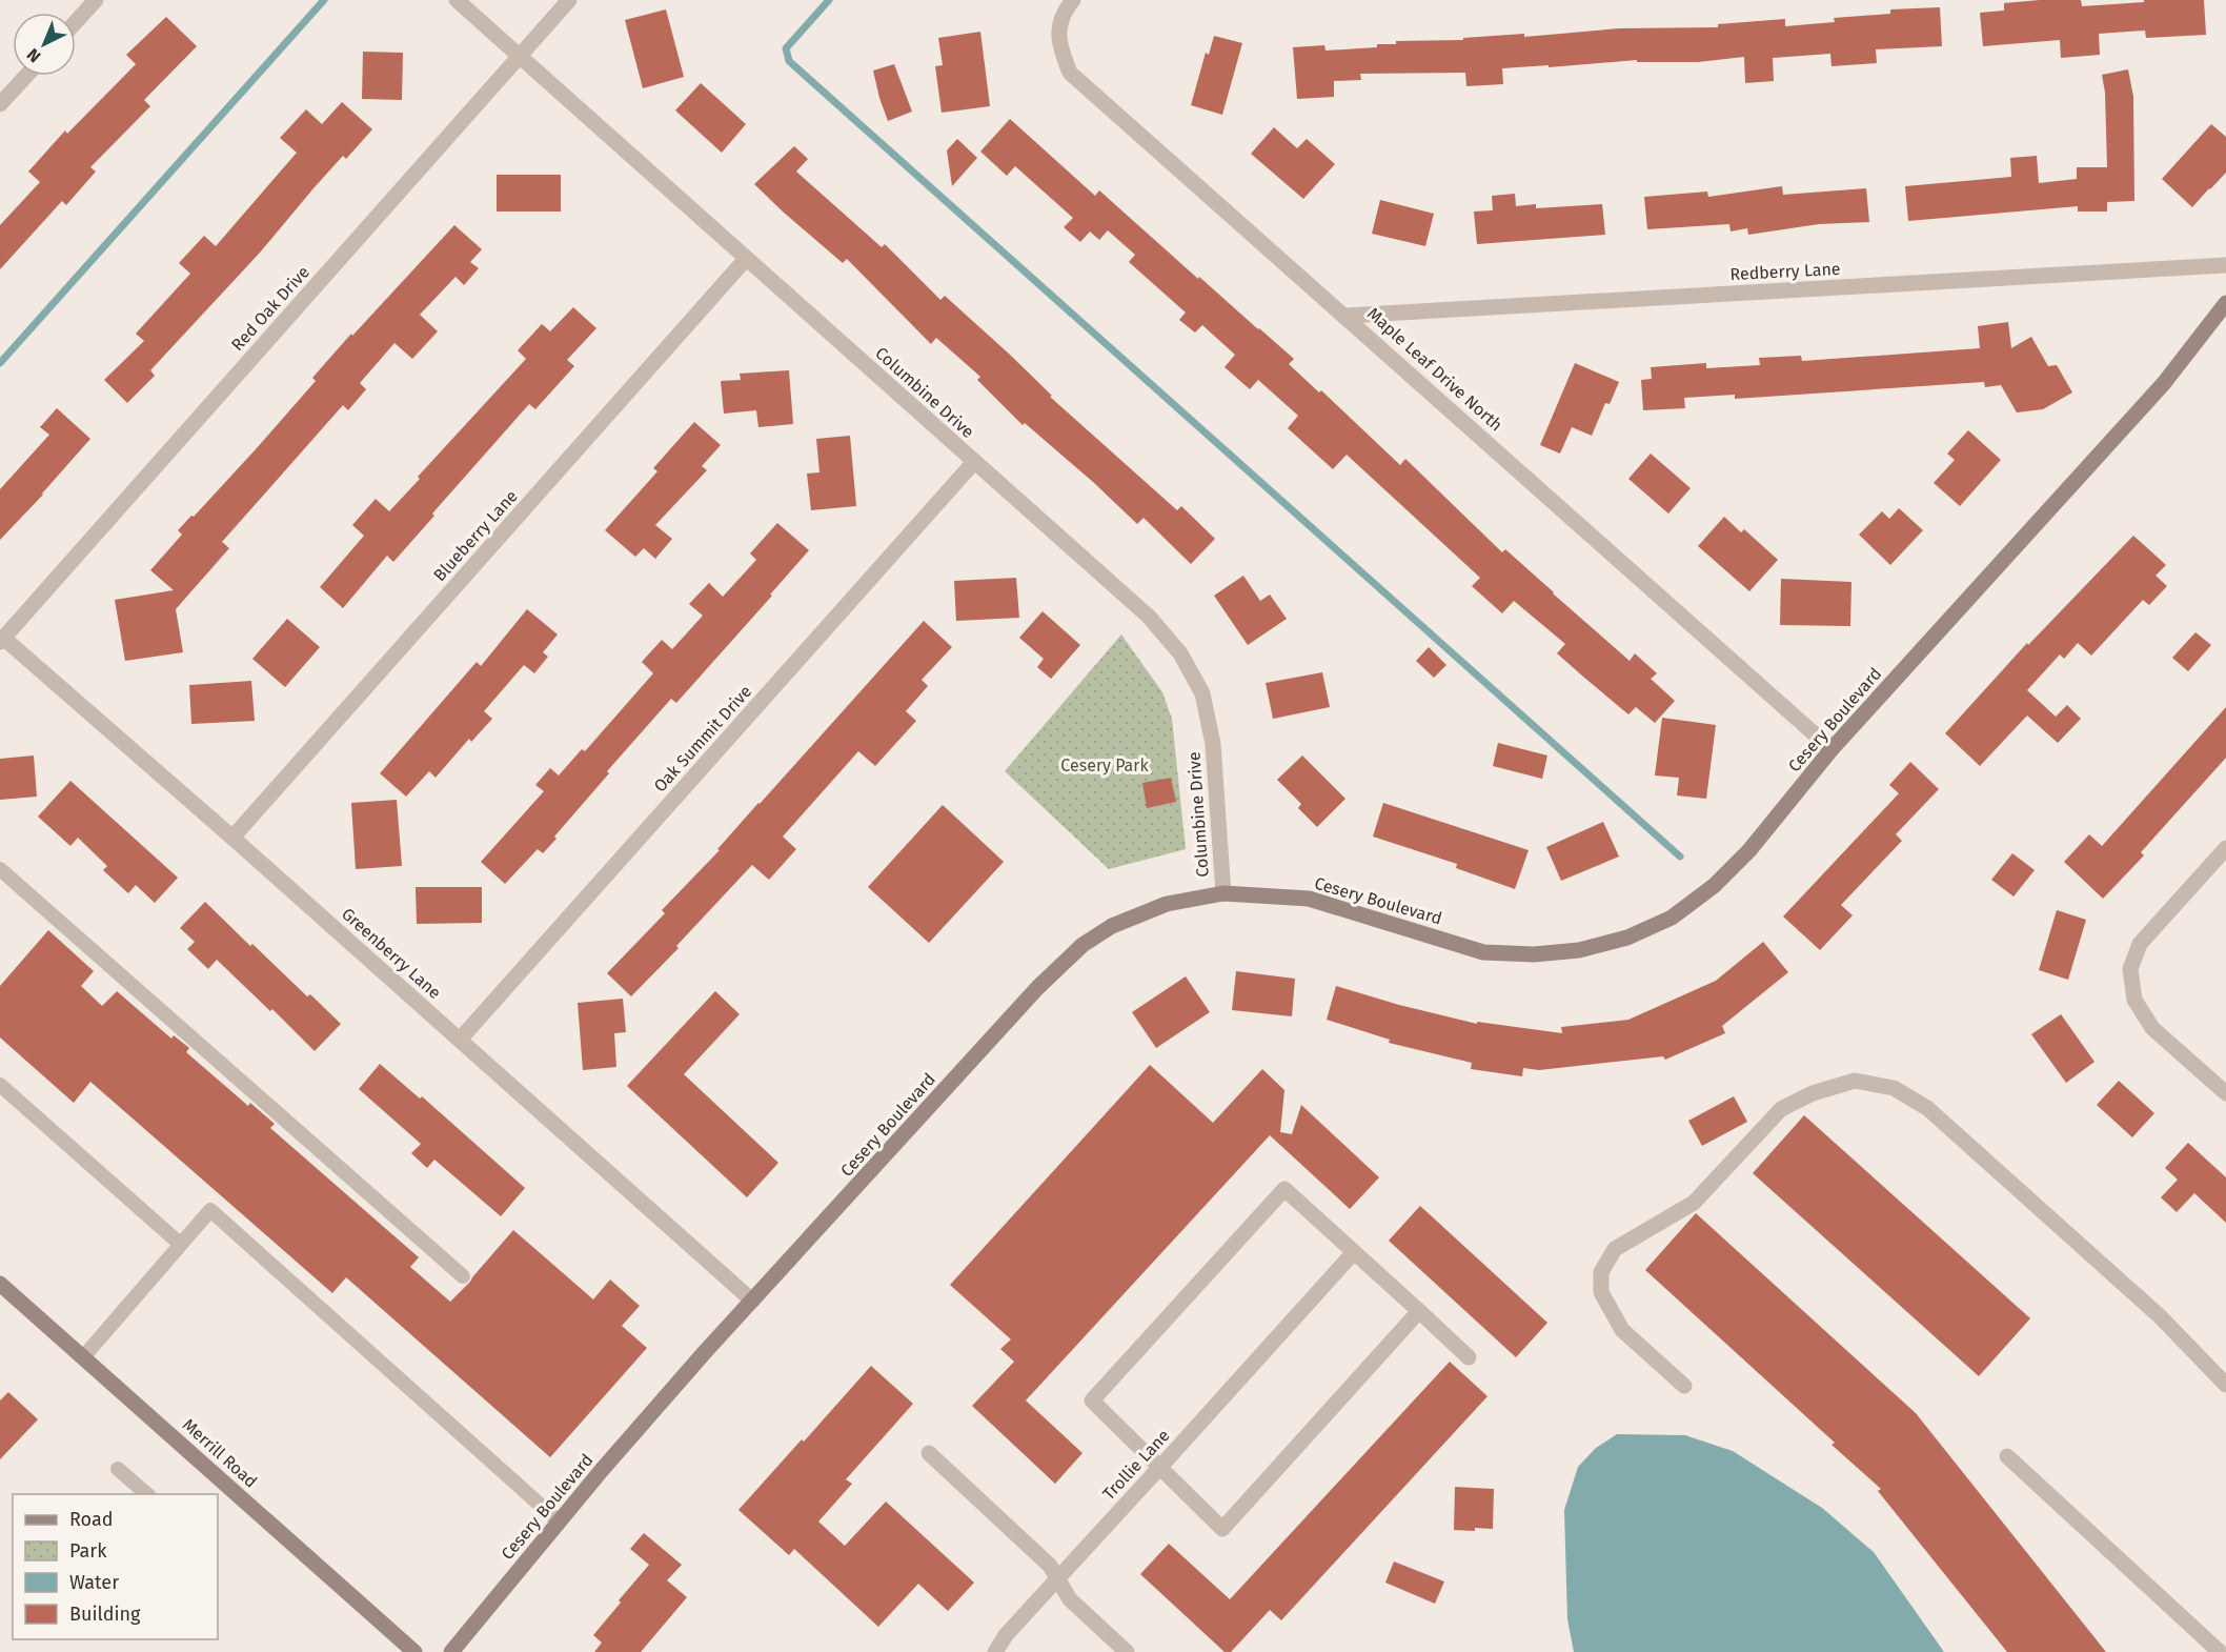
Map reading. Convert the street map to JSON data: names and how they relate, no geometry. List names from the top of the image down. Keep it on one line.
{"streets":{"main road":["Cesery Boulevard","Merrill Road"],"street":["Redberry Lane","Red Oak Drive","Maple Leaf Drive North","Columbine Drive","Blueberry Lane","Oak Summit Drive","Greenberry Lane","Trollie Lane"]},"crossings":[["Redberry Lane","Maple Leaf Drive North"],["Red Oak Drive","Columbine Drive"],["Red Oak Drive","Greenberry Lane"],["Maple Leaf Drive North","Cesery Boulevard"],["Columbine Drive","Blueberry Lane"],["Columbine Drive","Cesery Boulevard"],["Columbine Drive","Oak Summit Drive"],["Blueberry Lane","Greenberry Lane"],["Cesery Boulevard","Greenberry Lane"],["Oak Summit Drive","Greenberry Lane"]],"parks":["Cesery Park"],"legend":["Road","Park","Water","Building"],"north":"bottom left"}
